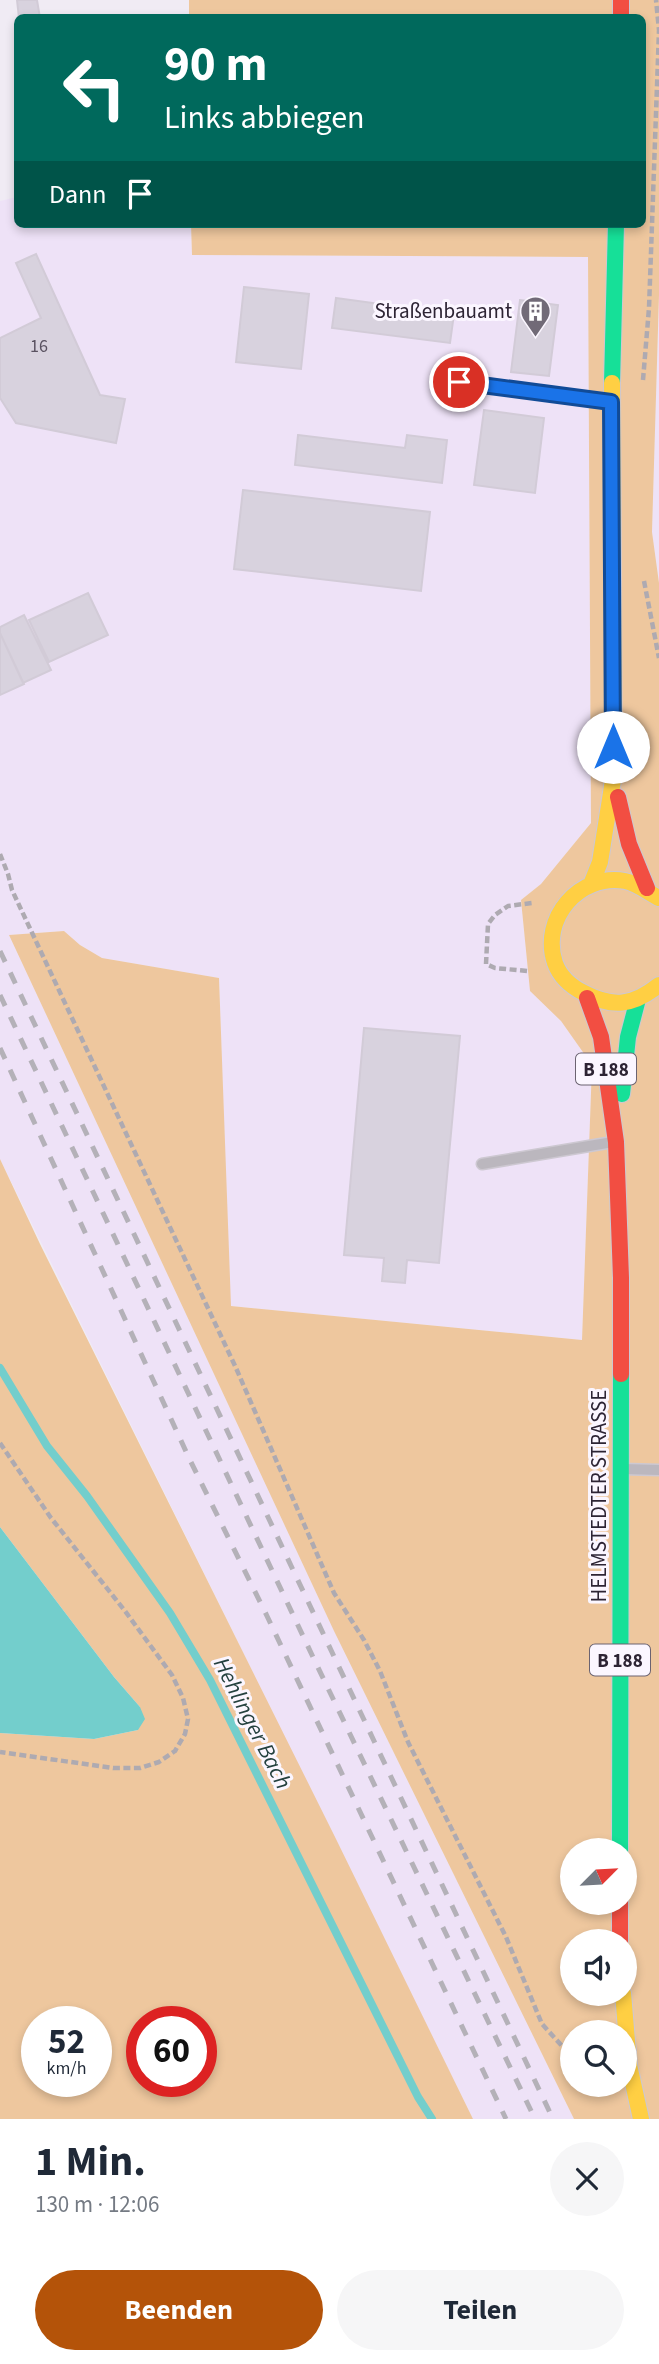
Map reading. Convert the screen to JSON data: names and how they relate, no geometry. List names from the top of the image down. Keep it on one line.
{"streets":{"main road":["B 188","HELMSTEDTER STRASSE"]},"water":["Hehlinger Bach"],"places":{"building":["Straßenbauamt"]},"house_numbers":["16"],"north":"top right","page":{"turn":["90 m","Links abbiegen"],"then":"Dann","speed":"52 km/h","limit":"60","heading":["1 Min.","130 m · 12:06"],"buttons":["Beenden","Teilen"]}}
